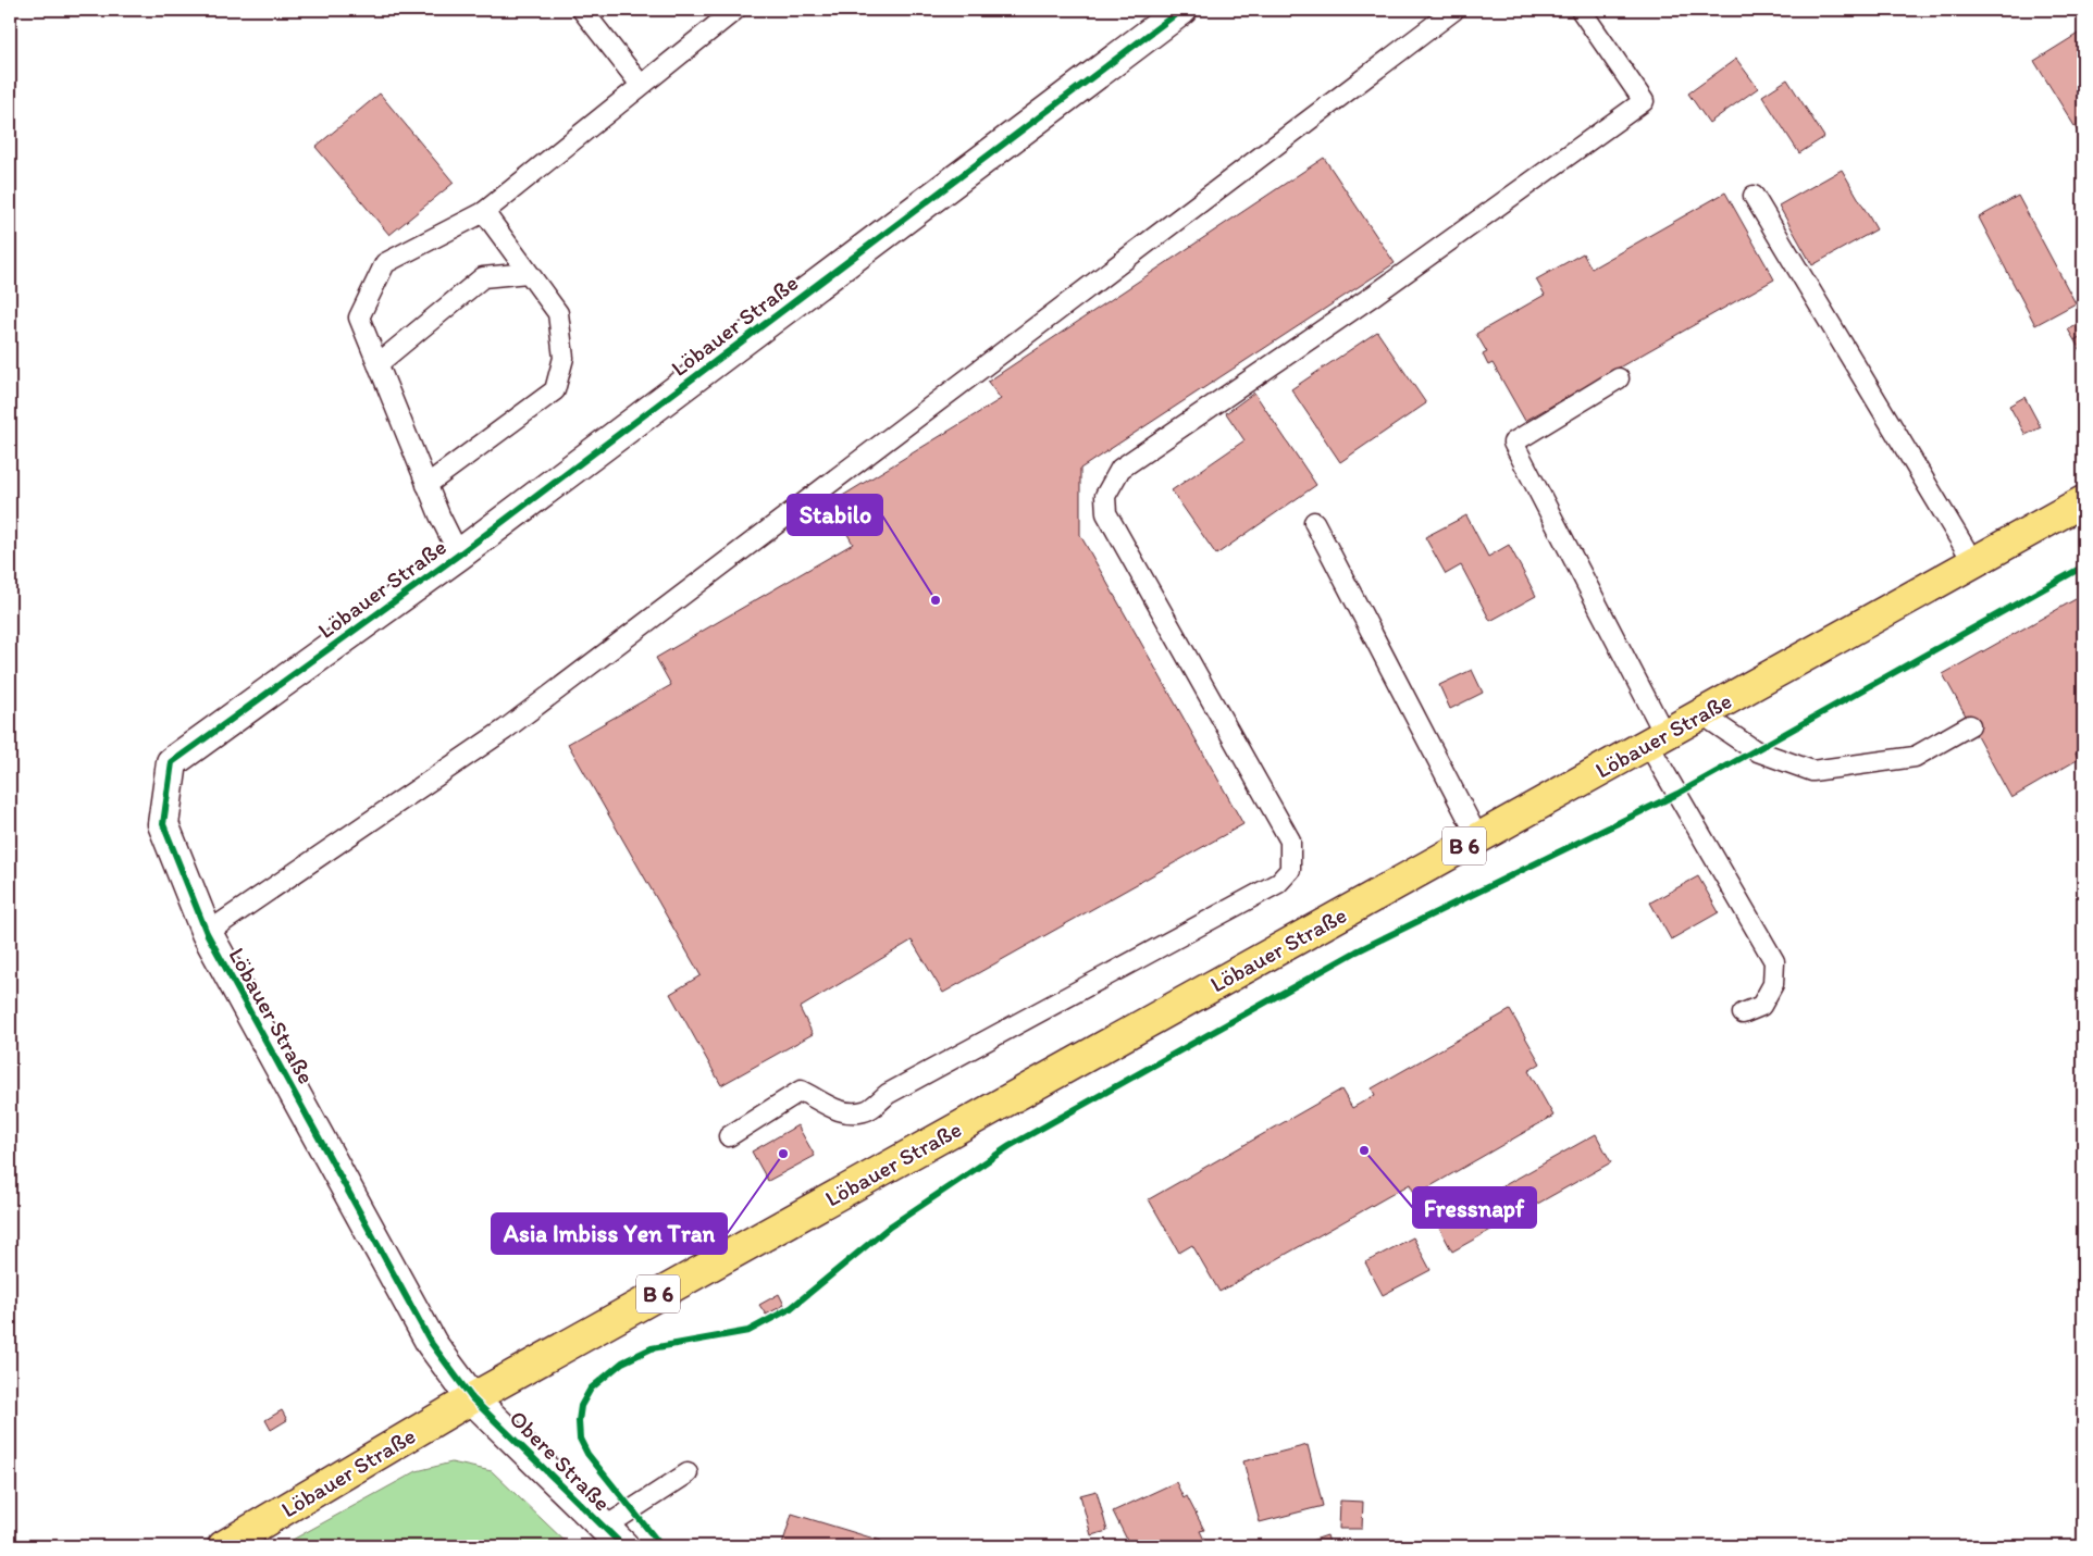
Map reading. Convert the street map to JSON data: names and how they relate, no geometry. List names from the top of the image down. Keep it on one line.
{"streets":{"main road":["Löbauer Straße","B 6"],"street":["Obere Straße"]},"crossings":[["Löbauer Straße","Obere Straße"]],"places":["Stabilo","Fressnapf","Asia Imbiss Yen Tran"]}
